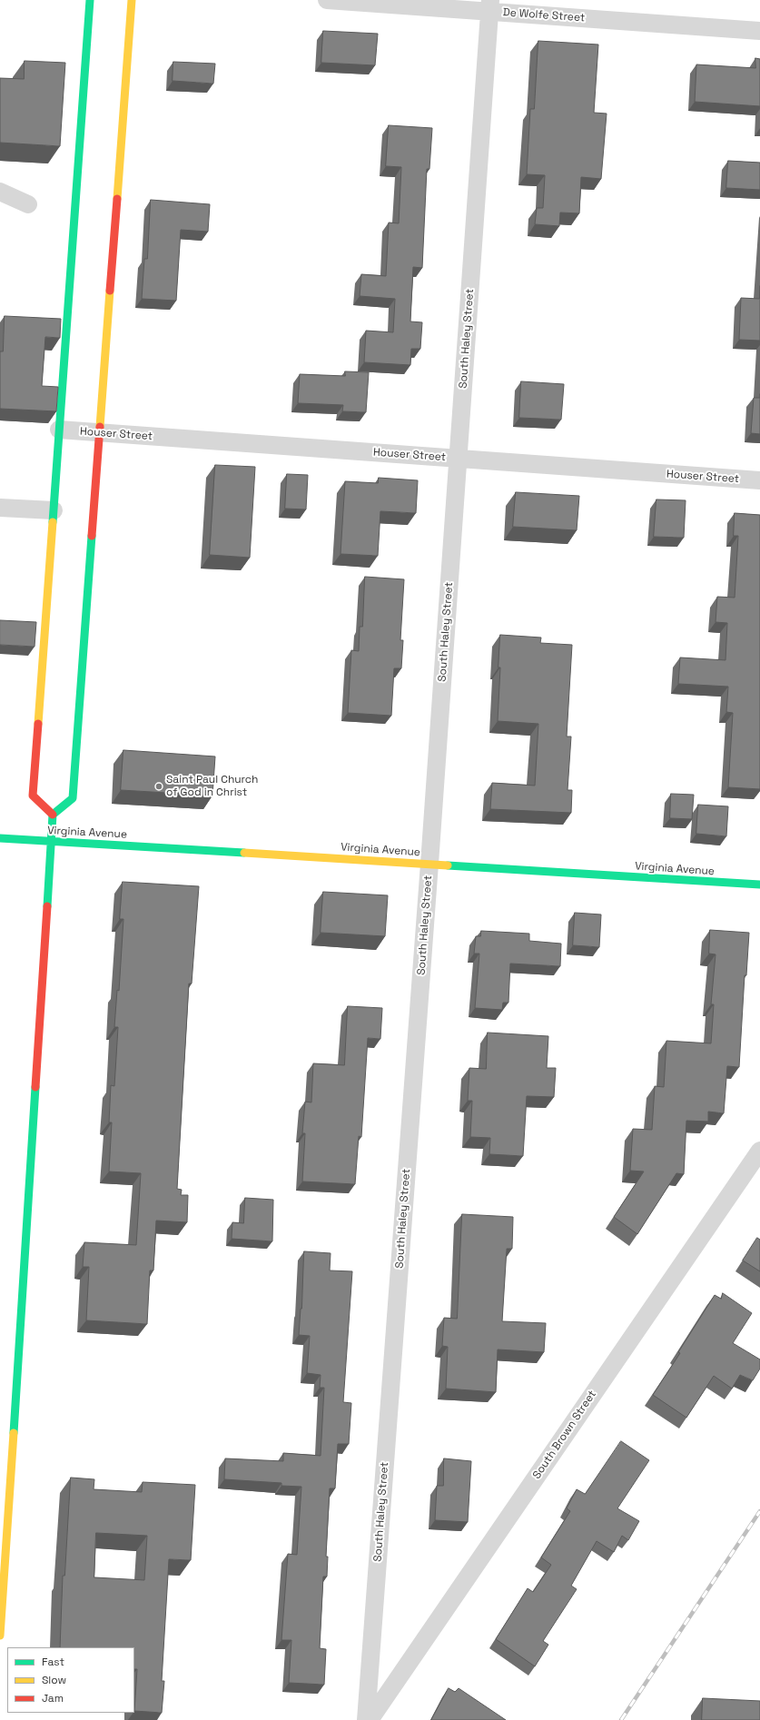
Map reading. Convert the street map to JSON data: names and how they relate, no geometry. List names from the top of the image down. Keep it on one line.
{"streets":{"street":["De Wolfe Street","South Haley Street","Houser Street","Virginia Avenue","South Brown Street"]},"crossings":[["De Wolfe Street","South Haley Street"],["South Haley Street","Houser Street"],["South Haley Street","Virginia Avenue"]],"places":["Saint Paul Church of God in Christ"],"legend":["Fast","Slow","Jam"]}
